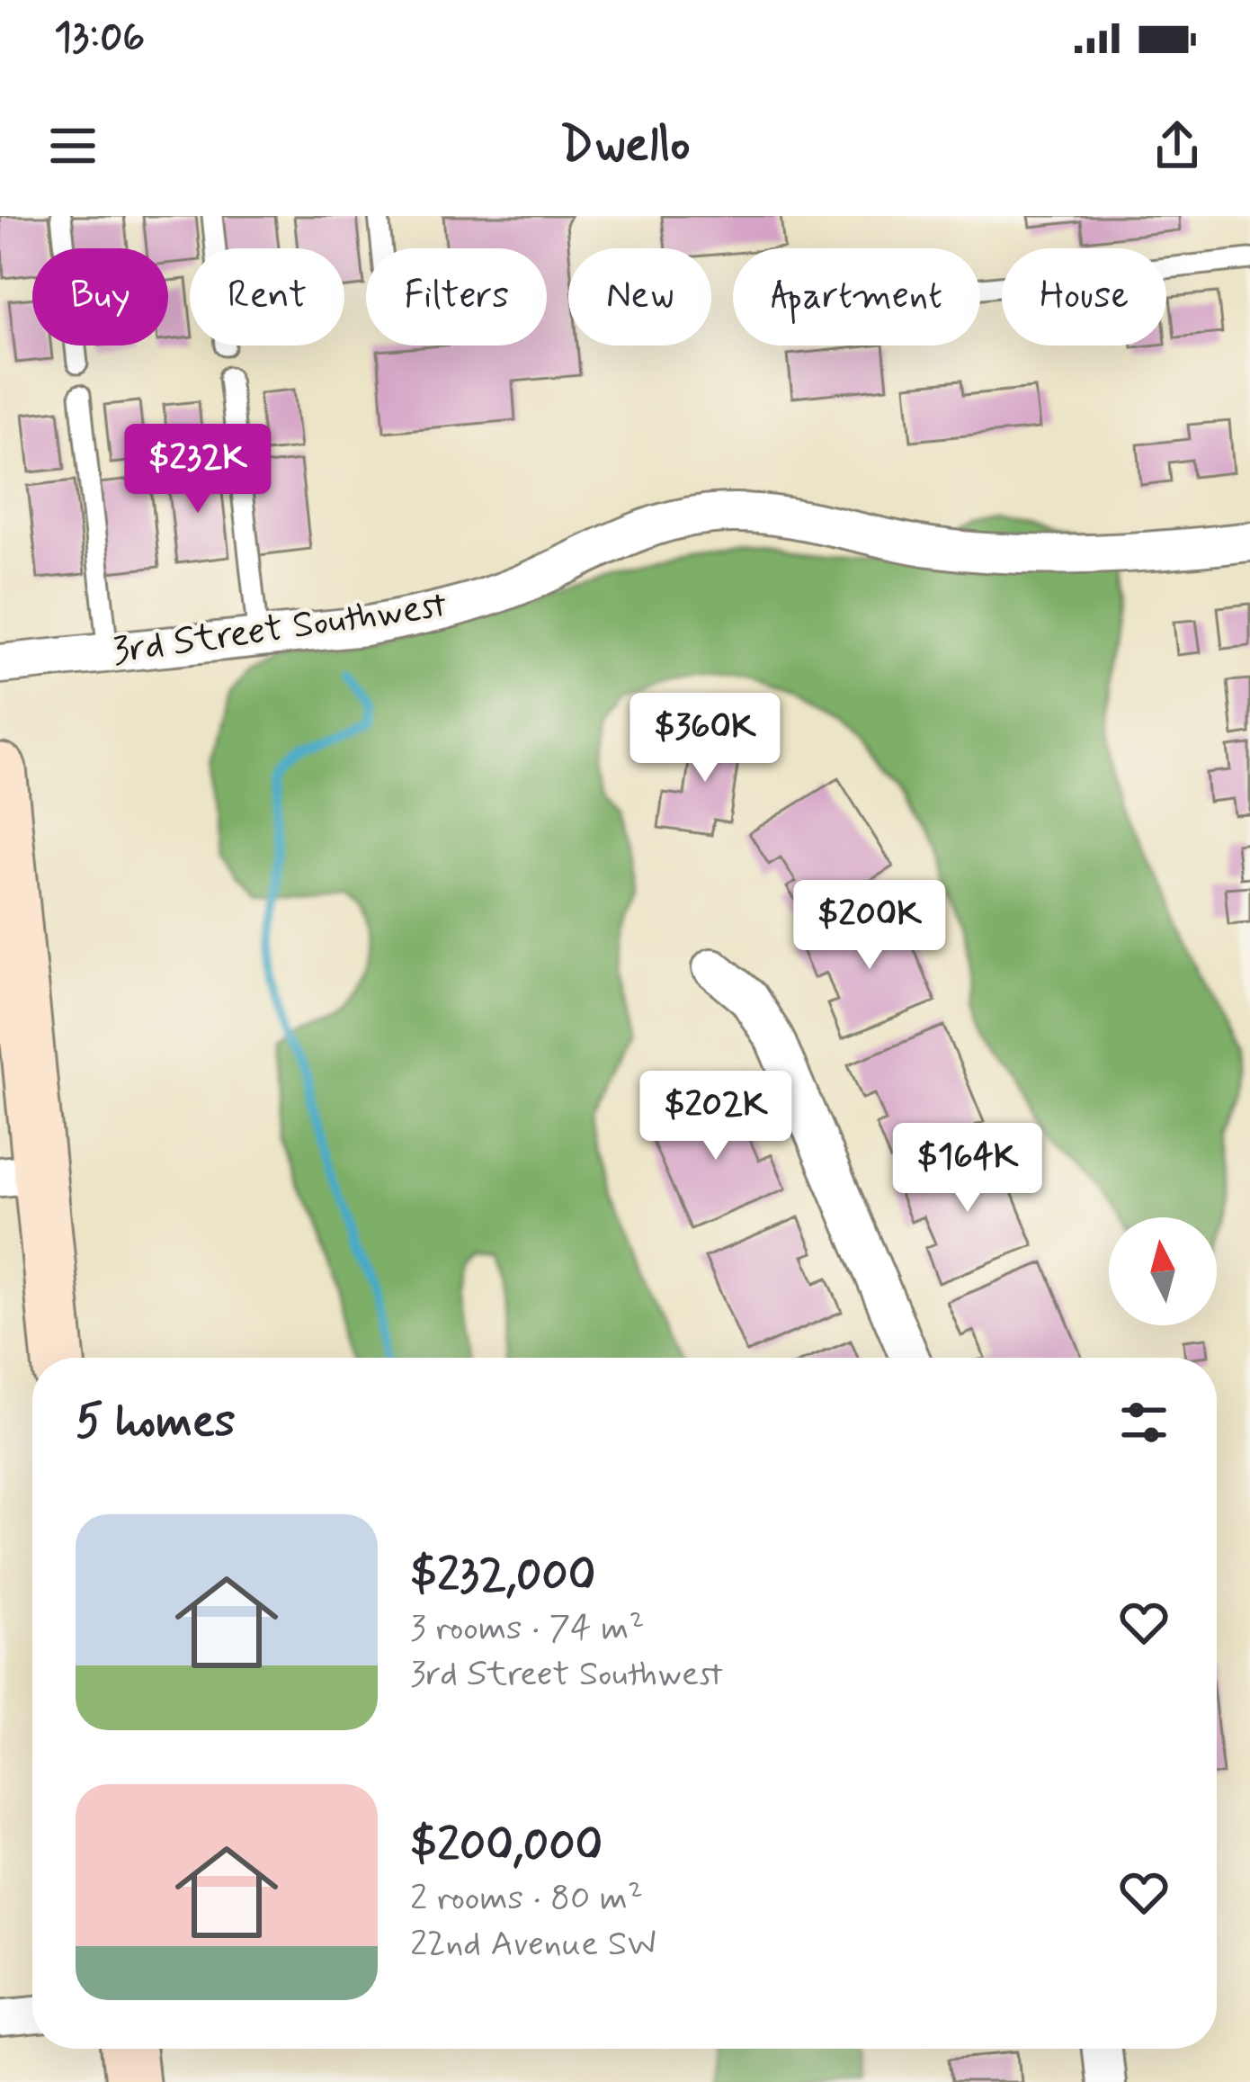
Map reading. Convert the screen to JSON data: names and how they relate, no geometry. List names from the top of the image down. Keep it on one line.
{"streets":{"street":["3rd Street Southwest"]},"north":"top","page":{"status":"13:06","header":"Dwello","chip":["Buy","Rent","Filters","New","Apartment","House"],"price":["$232K","$360K","$200K","$202K","$164K"],"heading":"5 homes","list":[{"name":"$232,000","note":"3 rooms · 74 m² · 3rd Street Southwest"},{"name":"$200,000","note":"2 rooms · 80 m² · 22nd Avenue SW"}]}}
